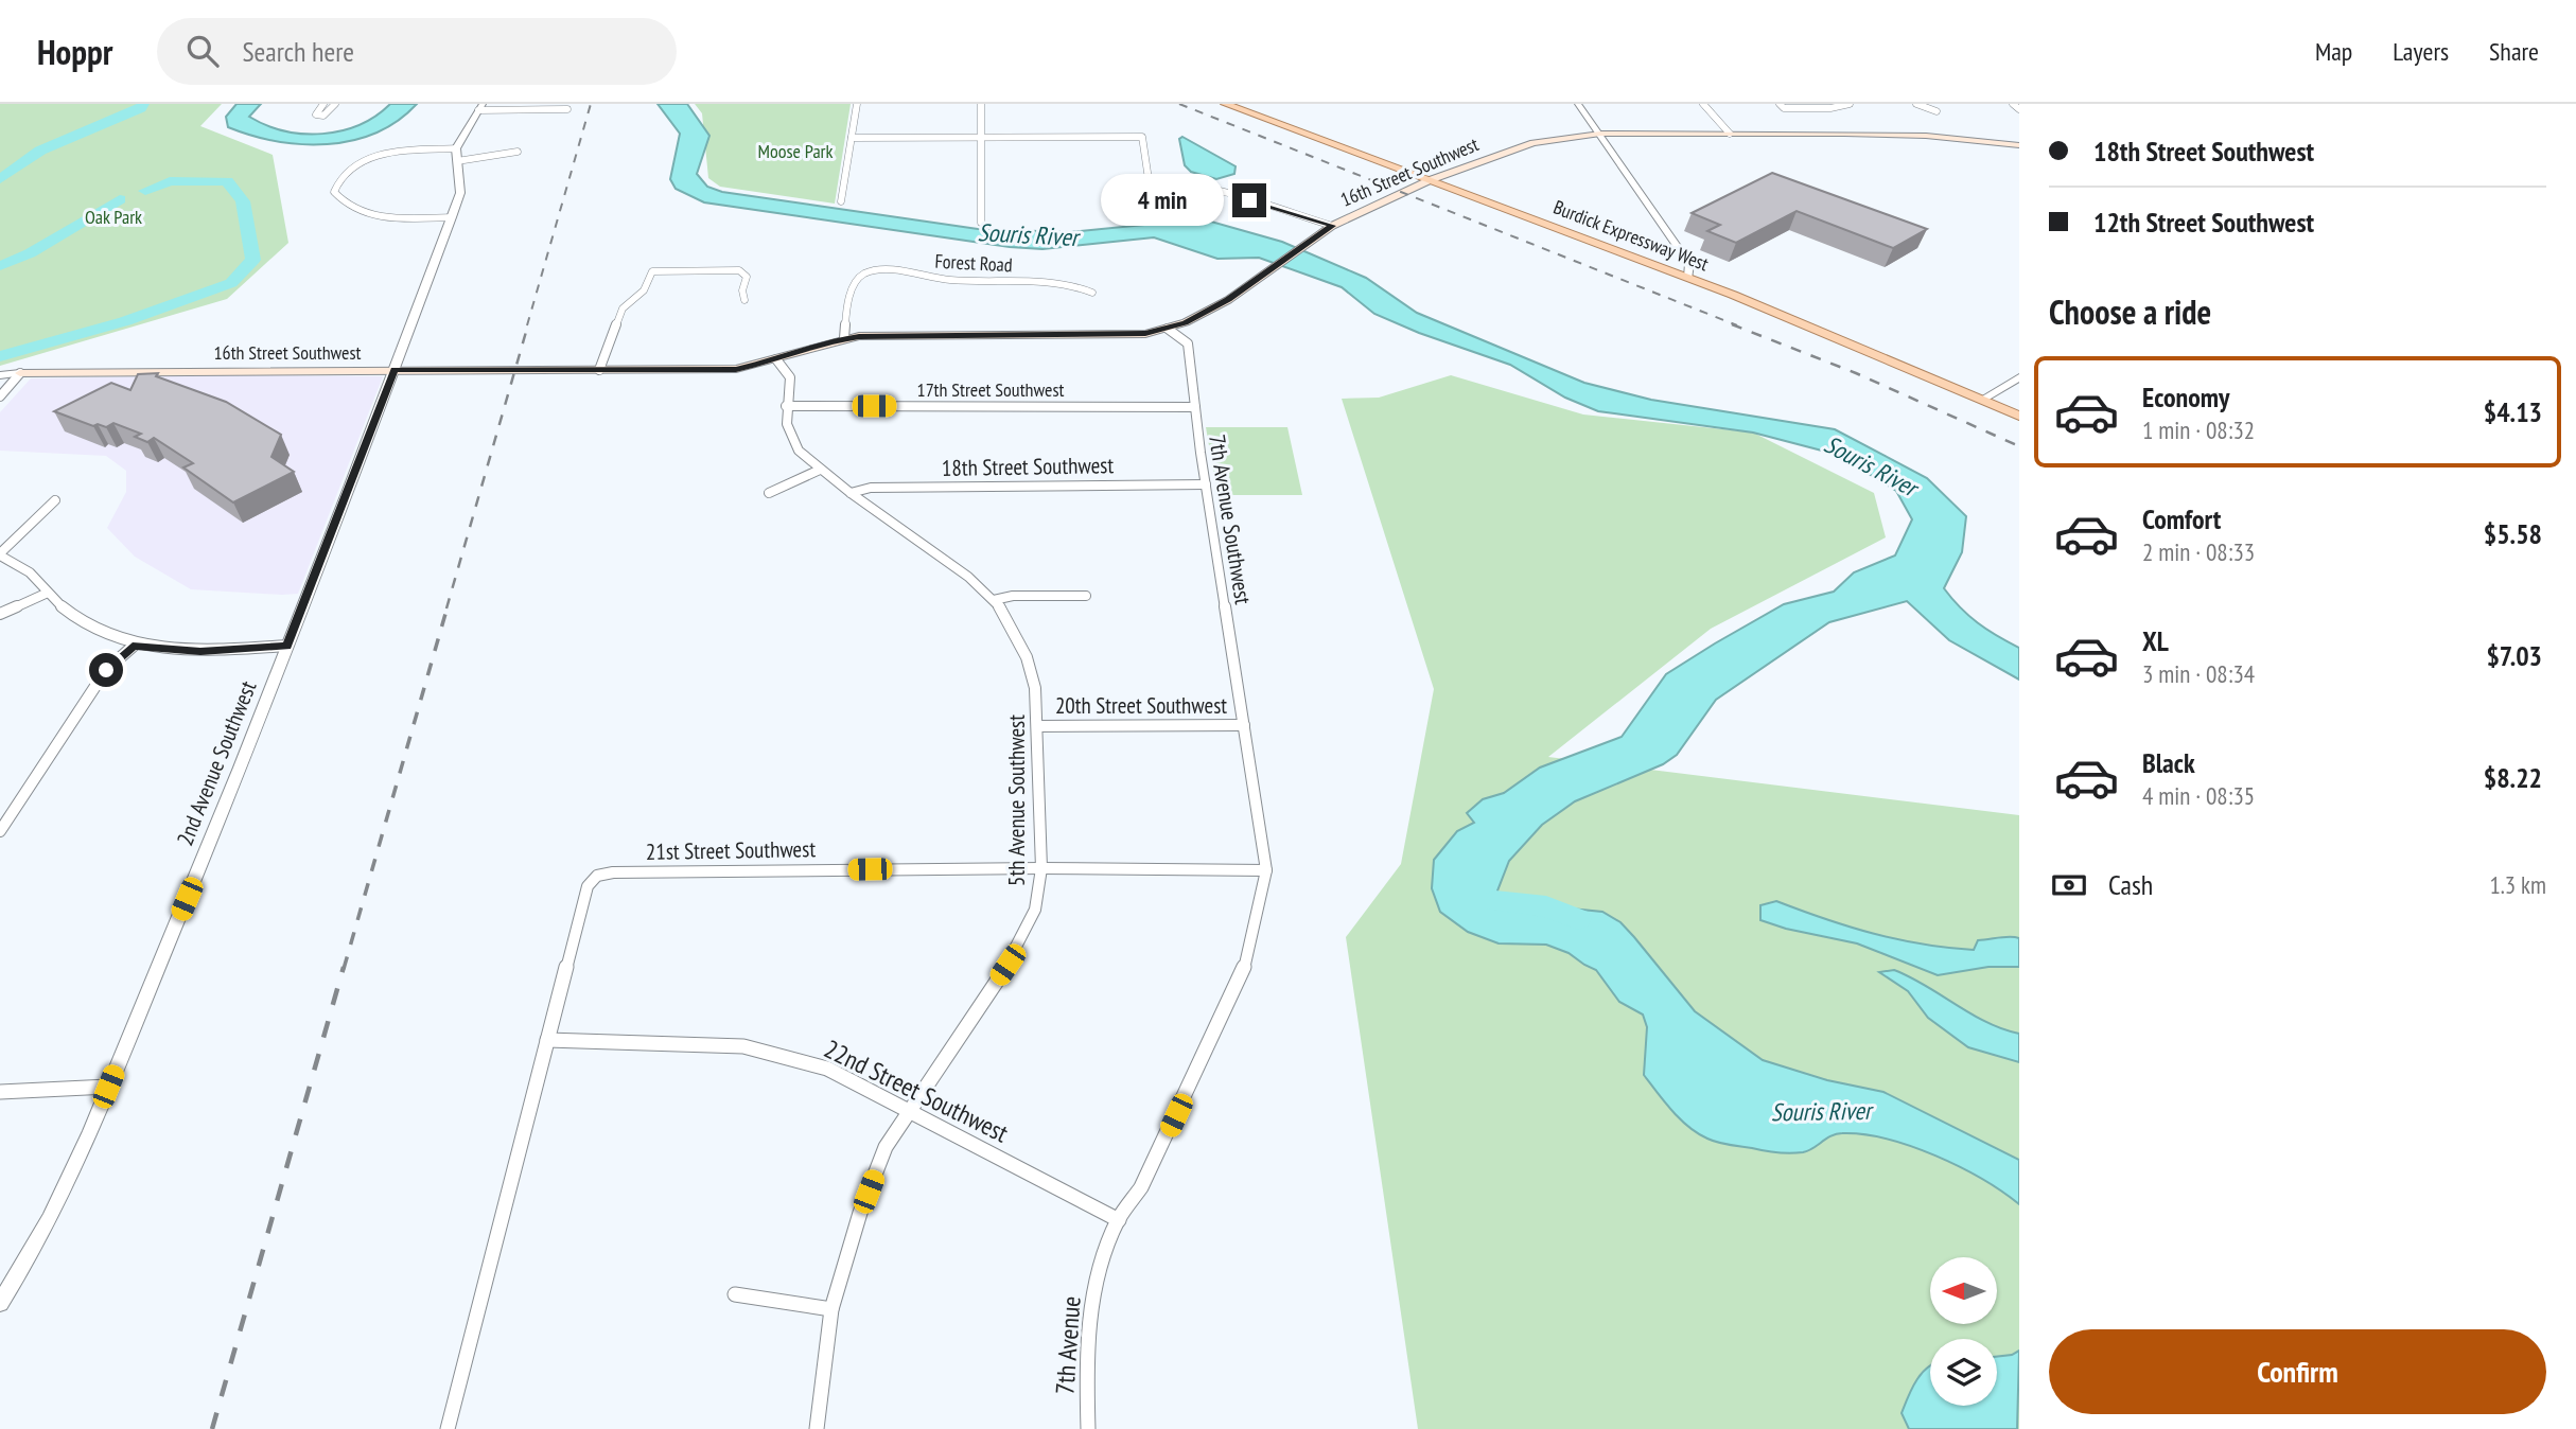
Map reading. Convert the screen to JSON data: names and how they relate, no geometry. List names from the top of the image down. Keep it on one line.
{"streets":{"main road":["16th Street Southwest","Burdick Expressway West"],"street":["Forest Road","17th Street Southwest","18th Street Southwest","7th Avenue Southwest","20th Street Southwest","2nd Avenue Southwest","5th Avenue Southwest","21st Street Southwest","22nd Street Southwest","7th Avenue"]},"crossings":[["16th Street Southwest","Burdick Expressway West"],["16th Street Southwest","Forest Road"],["16th Street Southwest","7th Avenue Southwest"],["16th Street Southwest","2nd Avenue Southwest"],["16th Street Southwest","5th Avenue Southwest"],["17th Street Southwest","7th Avenue Southwest"],["17th Street Southwest","5th Avenue Southwest"],["18th Street Southwest","7th Avenue Southwest"],["18th Street Southwest","5th Avenue Southwest"],["7th Avenue Southwest","20th Street Southwest"],["7th Avenue Southwest","21st Street Southwest"],["7th Avenue Southwest","7th Avenue"],["20th Street Southwest","5th Avenue Southwest"],["5th Avenue Southwest","21st Street Southwest"],["5th Avenue Southwest","22nd Street Southwest"],["21st Street Southwest","22nd Street Southwest"],["21st Street Southwest","7th Avenue"],["22nd Street Southwest","7th Avenue"]],"water":["Souris River"],"parks":["Moose Park","Oak Park"],"north":"left","page":{"header":"Hoppr","search":"Search here","nav":["Map","Layers","Share"],"banner":["18th Street Southwest","12th Street Southwest"],"bubble":"4 min","heading":"Choose a ride","list":[{"name":"Economy","note":"1 min · 08:32","value":"$4.13"},{"name":"Comfort","note":"2 min · 08:33","value":"$5.58"},{"name":"XL","note":"3 min · 08:34","value":"$7.03"},{"name":"Black","note":"4 min · 08:35","value":"$8.22"}],"pay":["Cash","1.3 km"],"buttons":"Confirm"}}
